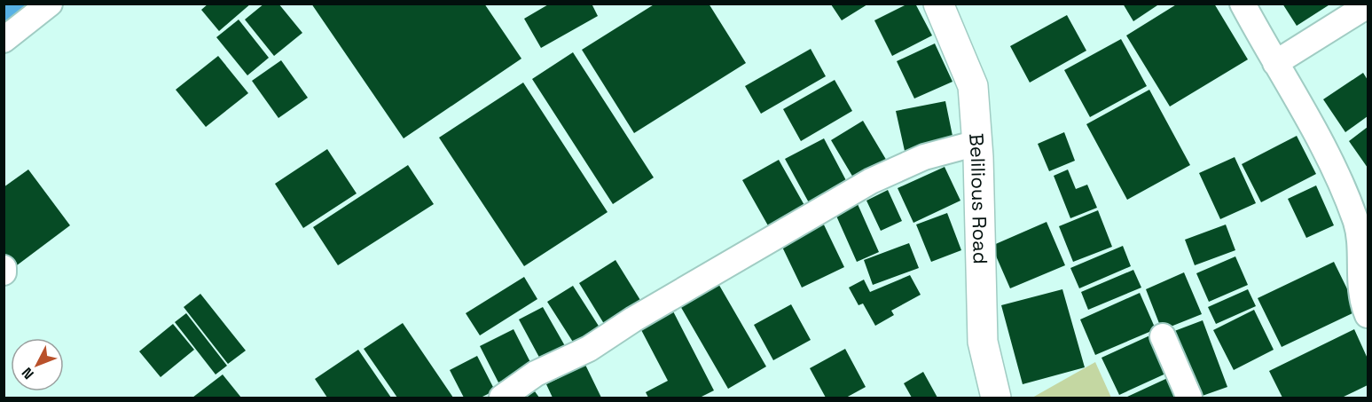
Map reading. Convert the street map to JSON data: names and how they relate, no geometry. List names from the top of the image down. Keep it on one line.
{"streets":{"main road":["Belilious Road"]},"north":"bottom left"}
